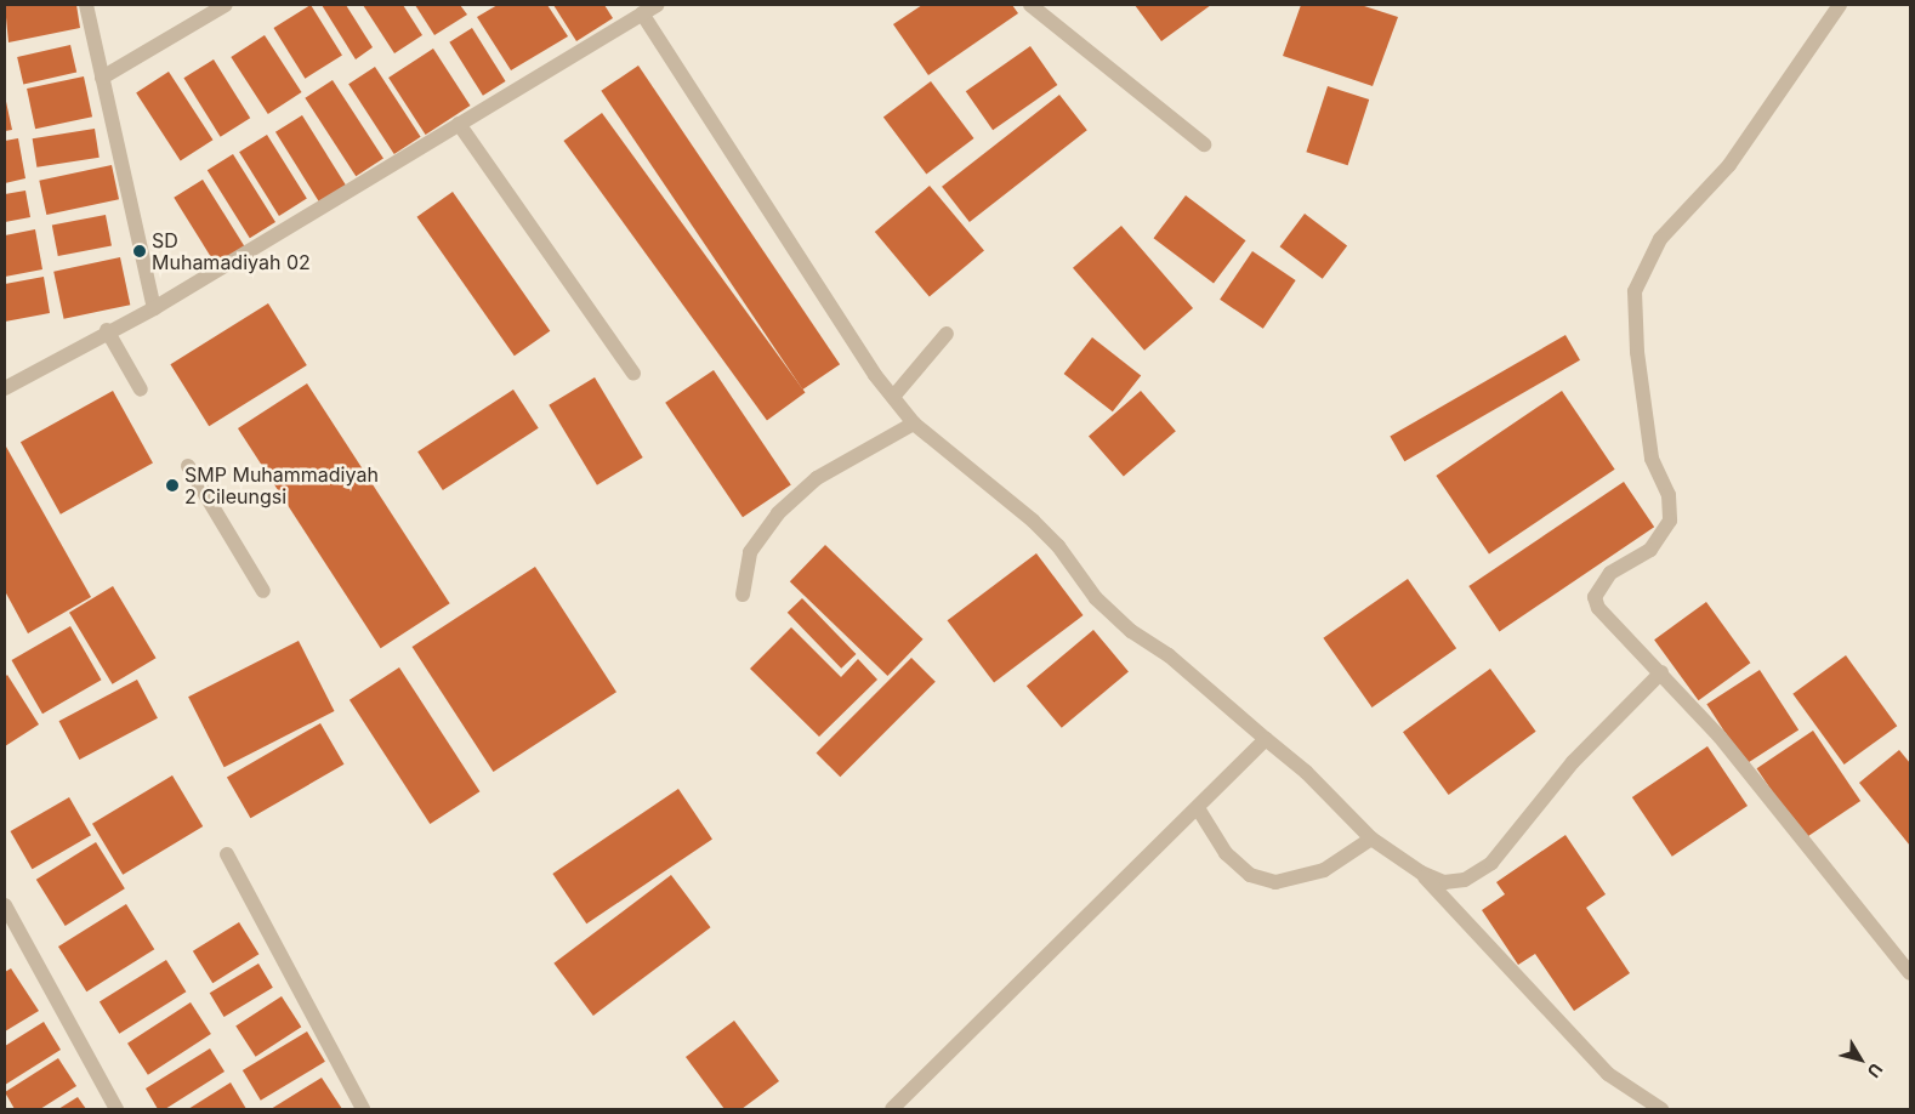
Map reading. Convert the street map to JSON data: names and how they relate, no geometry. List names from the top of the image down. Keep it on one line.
{"places":["SD Muhamadiyah 02","SMP Muhammadiyah 2 Cileungsi"],"north":"bottom right"}
